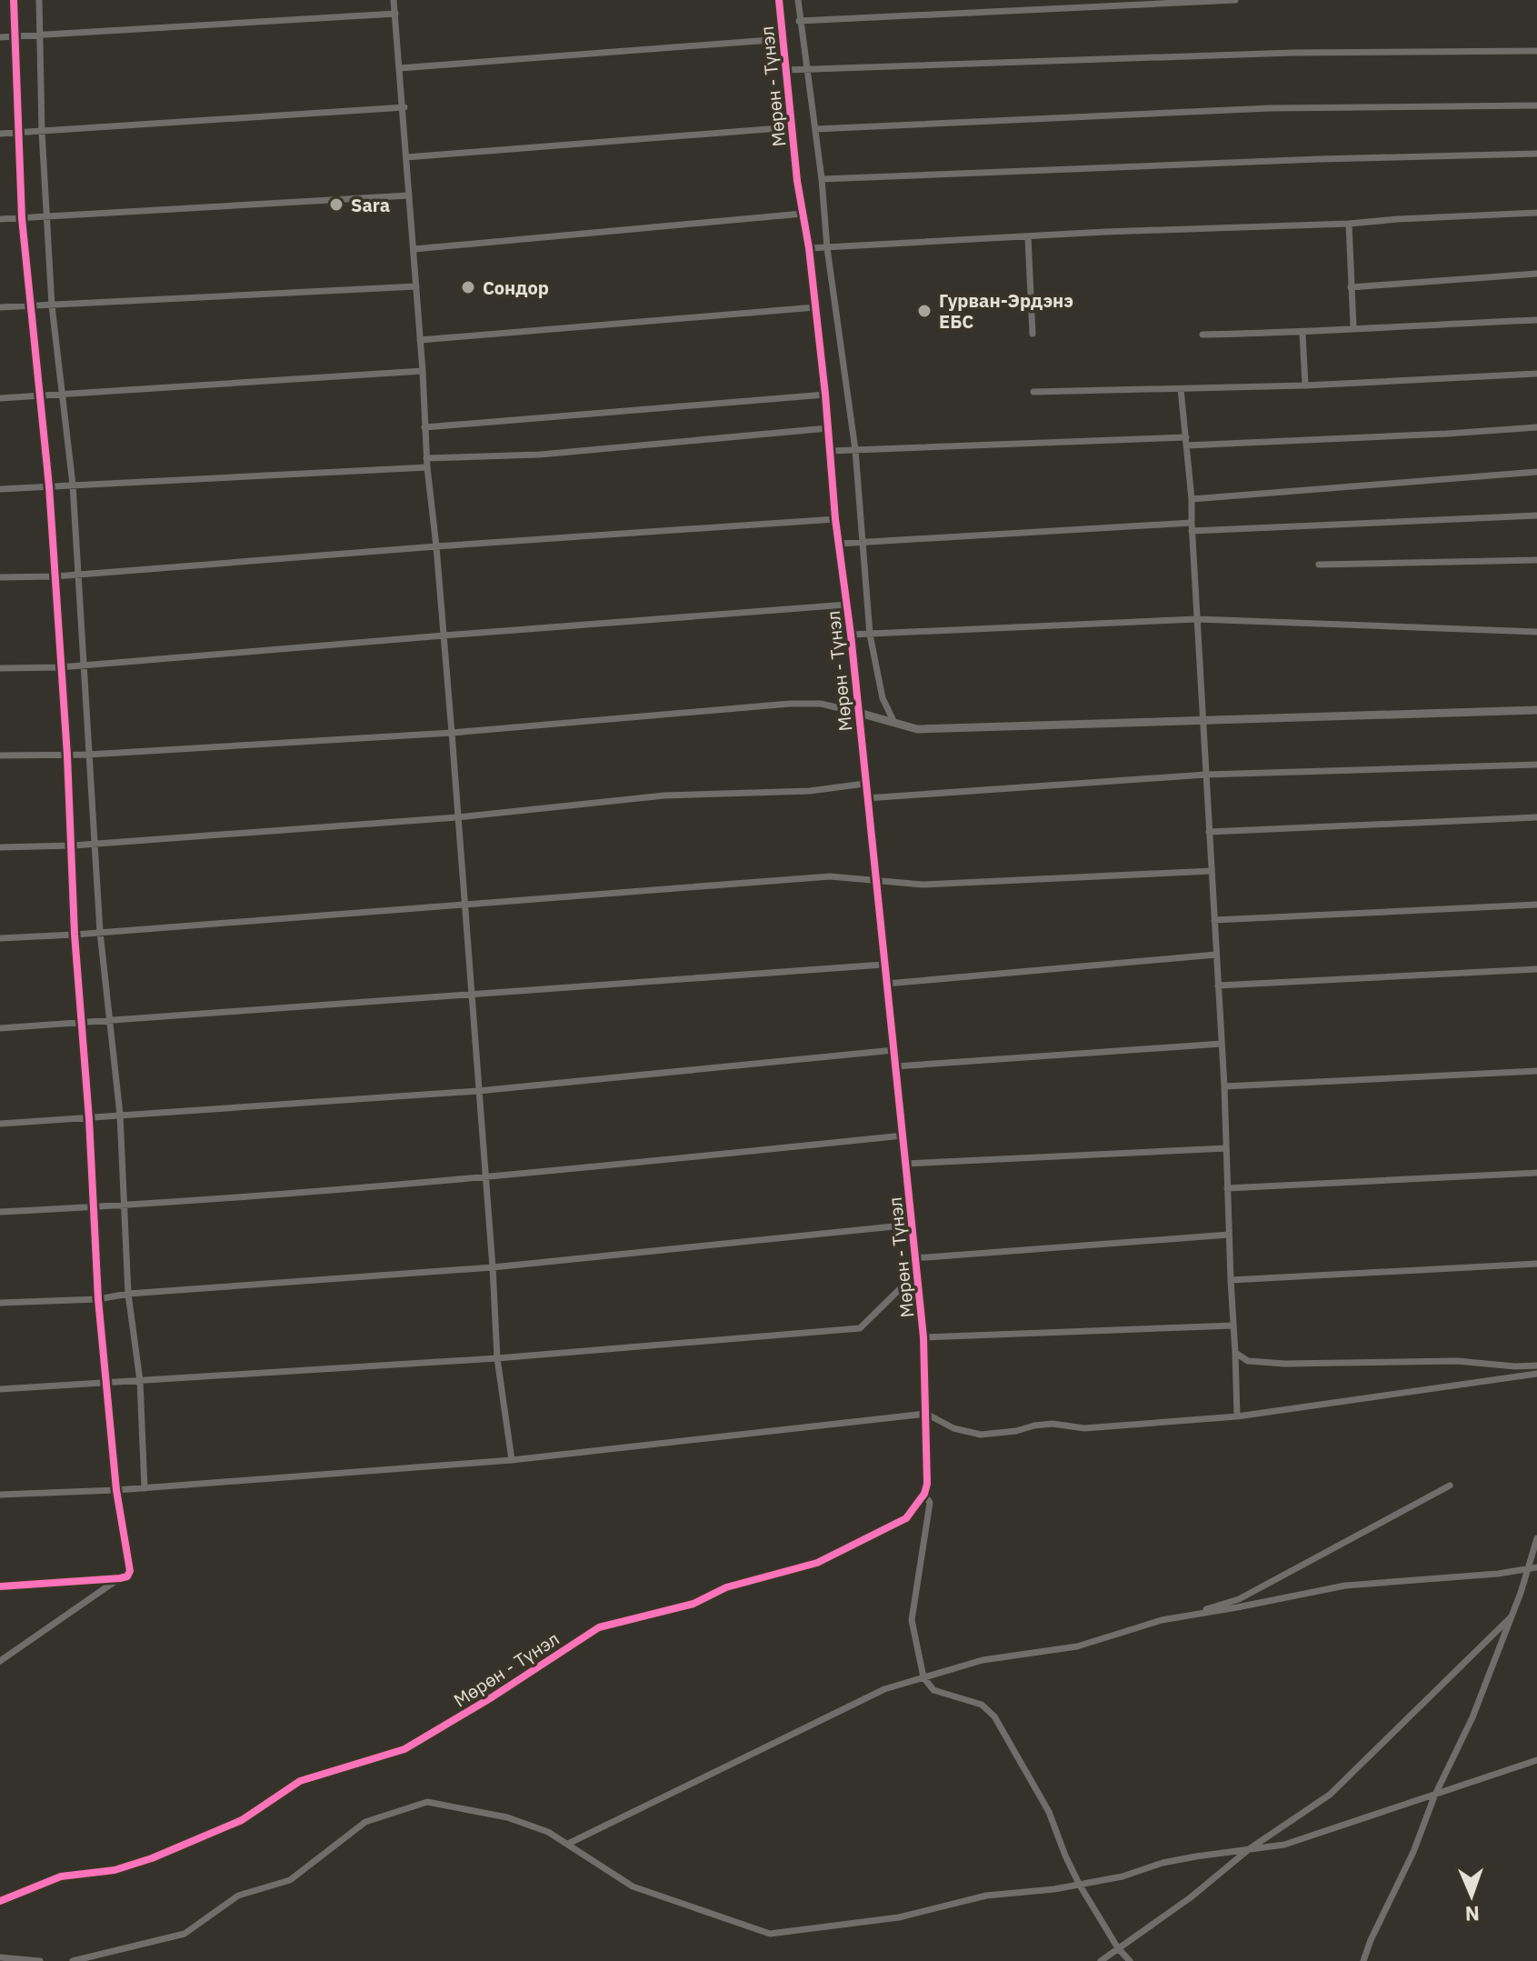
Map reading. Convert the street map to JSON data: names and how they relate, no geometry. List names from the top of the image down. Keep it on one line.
{"streets":{"street":["Мөрөн - Түнэл"]},"places":["Sara","Сондор","Гурван-Эрдэнэ ЕБС"],"north":"bottom"}
